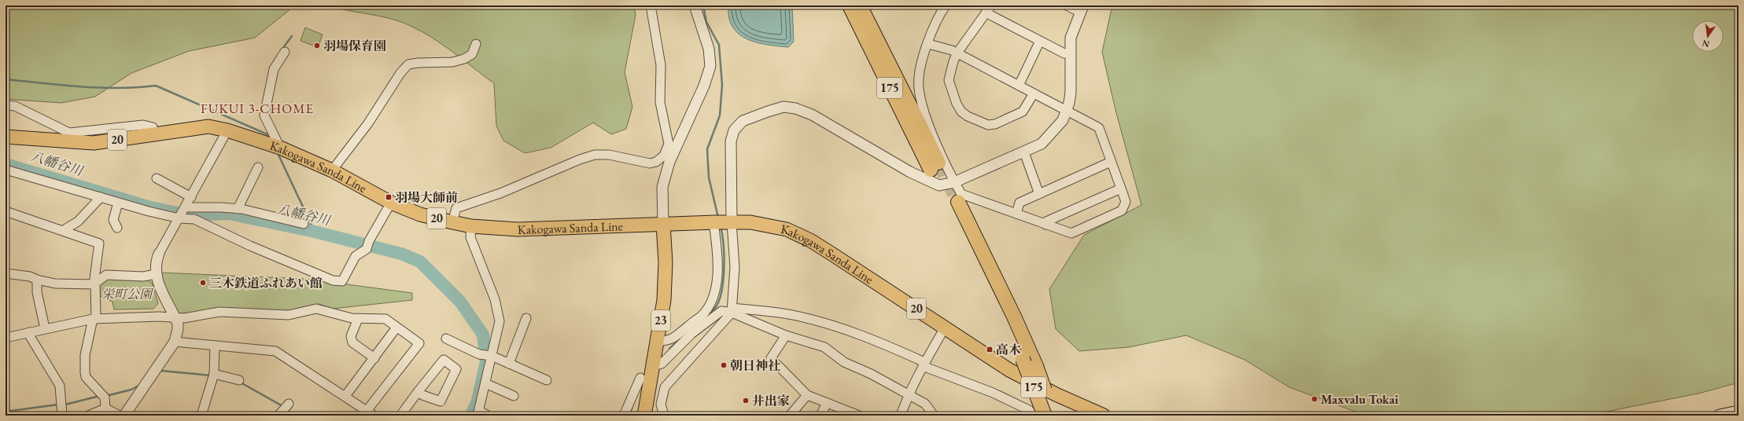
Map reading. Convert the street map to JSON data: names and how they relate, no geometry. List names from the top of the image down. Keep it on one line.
{"streets":{"highway":["175"],"main road":["20","Kakogawa Sanda Line","23"]},"crossings":[["Kakogawa Sanda Line","23"]],"districts":["FUKUI 3-CHOME"],"water":["八幡谷川"],"parks":["栄町公園"],"places":{"other":["羽場保育園","三木鉄道ふれあい館","朝日神社","Maxvalu Tokai","井出家"],"transit":["羽場大師前","高木"]},"north":"bottom"}
